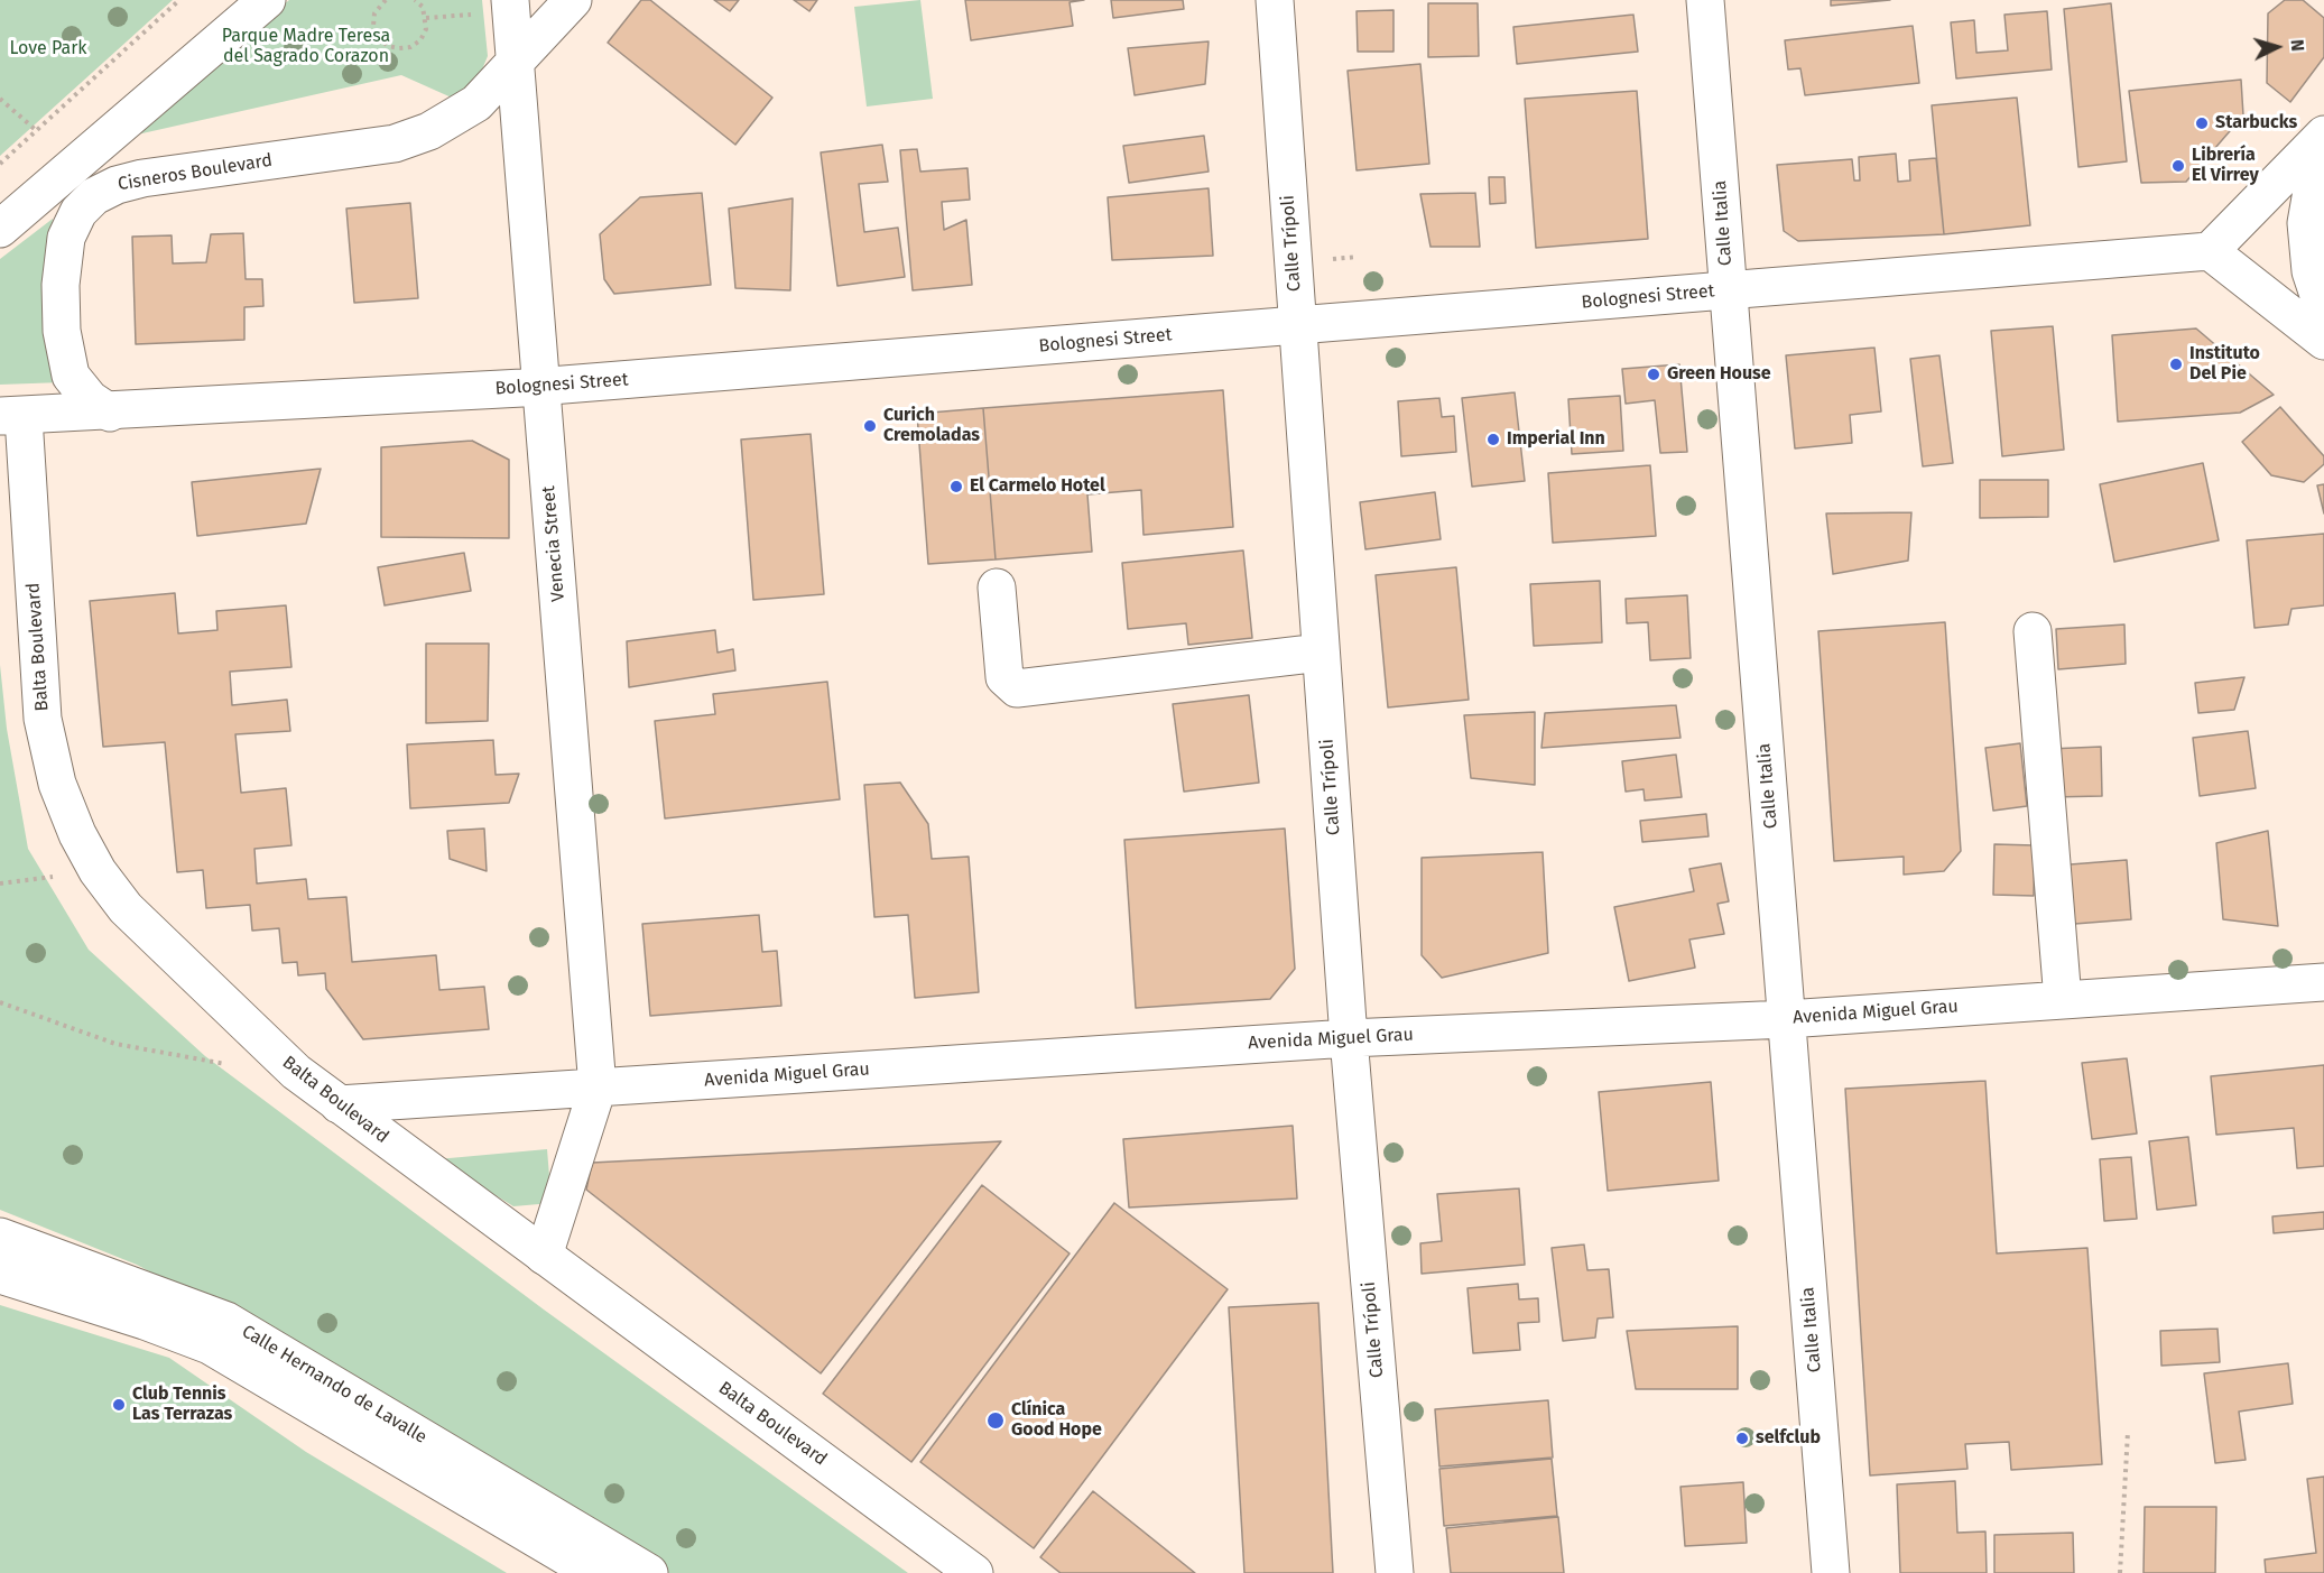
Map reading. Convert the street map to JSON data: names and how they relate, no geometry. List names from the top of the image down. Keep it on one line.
{"streets":{"street":["Cisneros Boulevard","Calle Italia","Calle Trípoli","Bolognesi Street","Venecia Street","Balta Boulevard","Avenida Miguel Grau","Calle Hernando de Lavalle"]},"crossings":[["Cisneros Boulevard","Bolognesi Street"],["Cisneros Boulevard","Venecia Street"],["Calle Italia","Bolognesi Street"],["Calle Italia","Avenida Miguel Grau"],["Calle Trípoli","Bolognesi Street"],["Calle Trípoli","Avenida Miguel Grau"],["Bolognesi Street","Venecia Street"],["Bolognesi Street","Balta Boulevard"],["Venecia Street","Avenida Miguel Grau"],["Balta Boulevard","Avenida Miguel Grau"]],"parks":["Parque Madre Teresa del Sagrado Corazon","Love Park"],"places":["Starbucks","Librería El Virrey","Instituto Del Pie","Green House","Curich Cremoladas","Imperial Inn","El Carmelo Hotel","Club Tennis Las Terrazas","Clínica Good Hope","selfclub"],"north":"right"}
